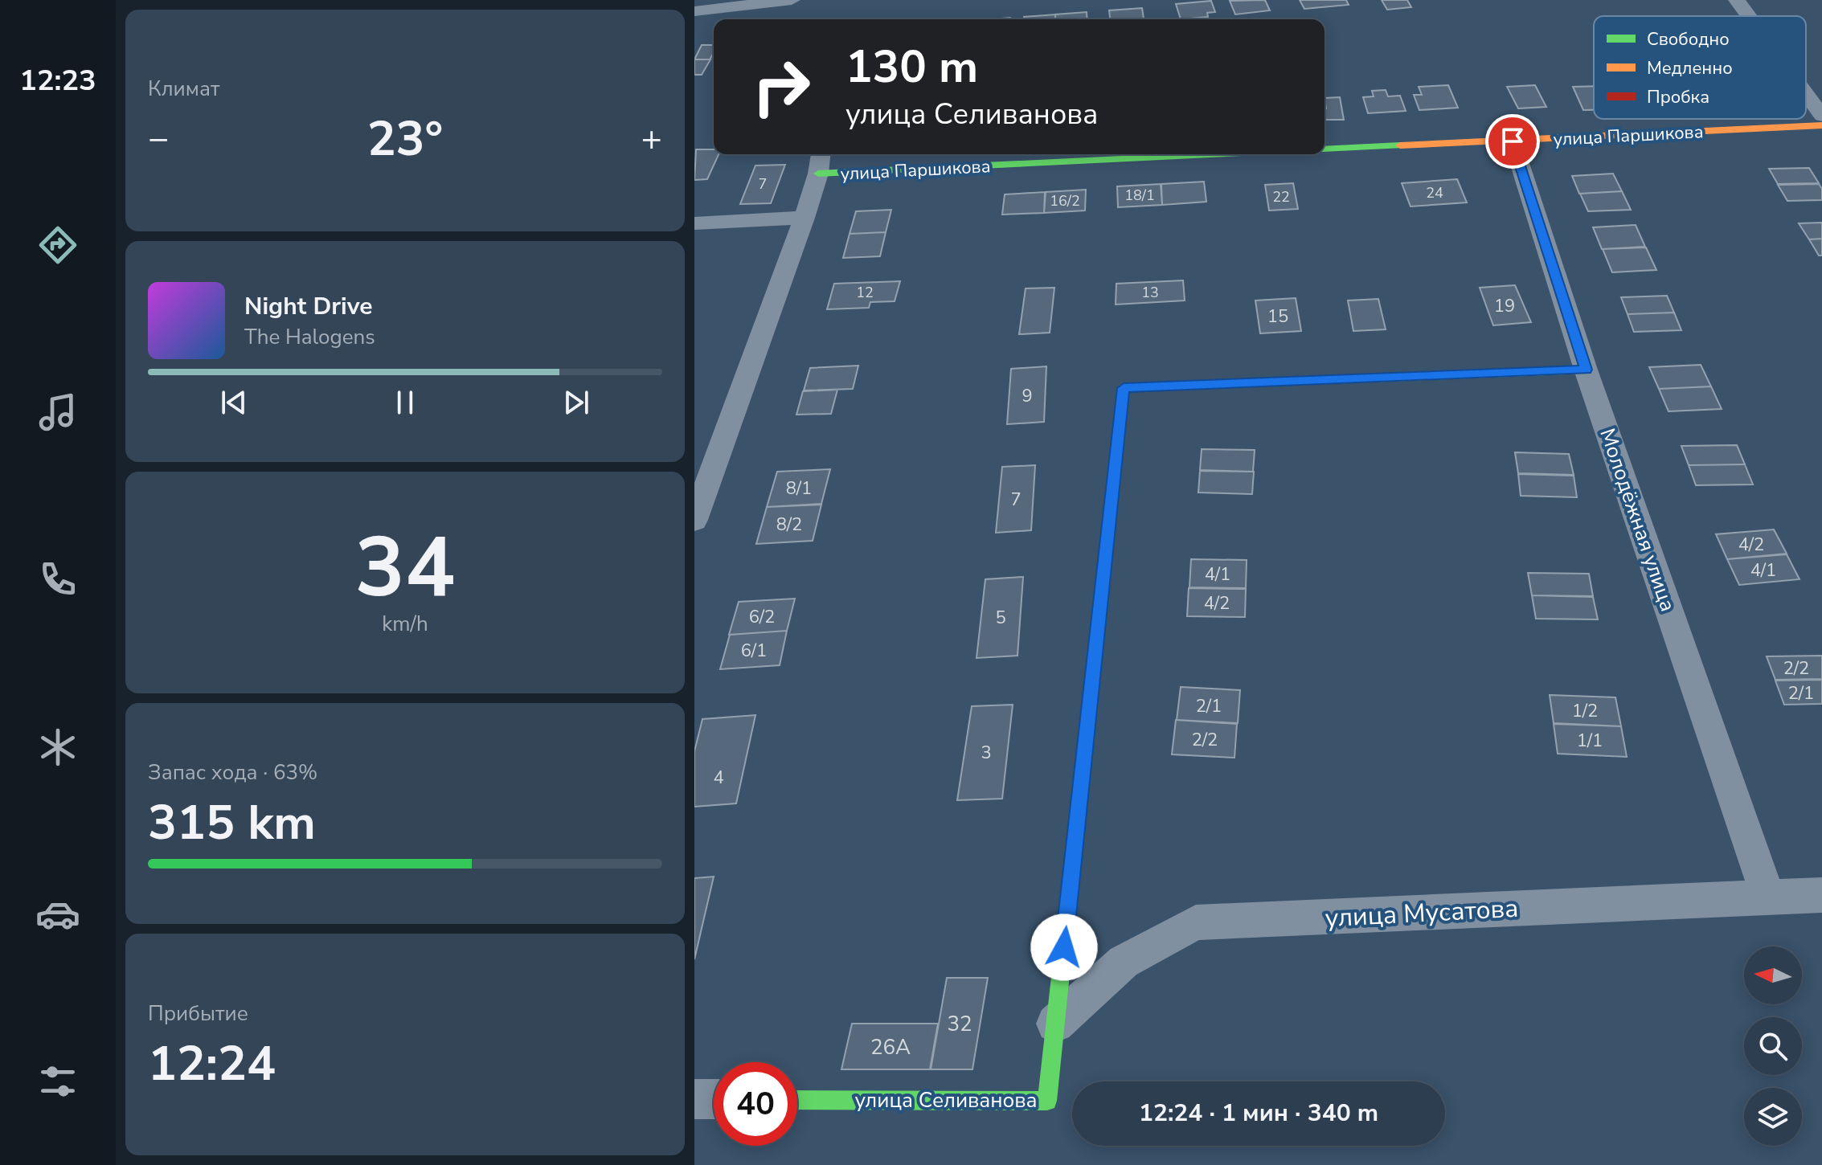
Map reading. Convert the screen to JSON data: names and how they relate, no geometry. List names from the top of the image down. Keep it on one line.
{"streets":{"street":["улица Паршикова","Молодёжная улица","улица Мусатова","улица Селиванова"]},"crossings":[["улица Паршикова","Молодёжная улица"],["Молодёжная улица","улица Мусатова"],["Молодёжная улица","улица Селиванова"],["улица Мусатова","улица Селиванова"]],"house_numbers":["7","24","18/1","22","16/2","12","13","19","15","9","8/1","7","8/2","4/2","4/1","4/1","4/2","6/2","5","6/1","2/2","2/1","2/1","1/2","2/2","1/1","3","4","32","26А"],"legend":["Свободно","Медленно","Пробка"],"north":"left","page":{"tabs":"12:23","tile":["Климат",["34","km/h"],["Запас хода · 63%","315 km"],["Прибытие","12:24"]],"turn":["130 m","улица Селиванова"],"heat":["−","23°","+"],"song":["Night Drive","The Halogens"],"limit":"40","trip":"12:24 · 1 мин · 340 m"}}
